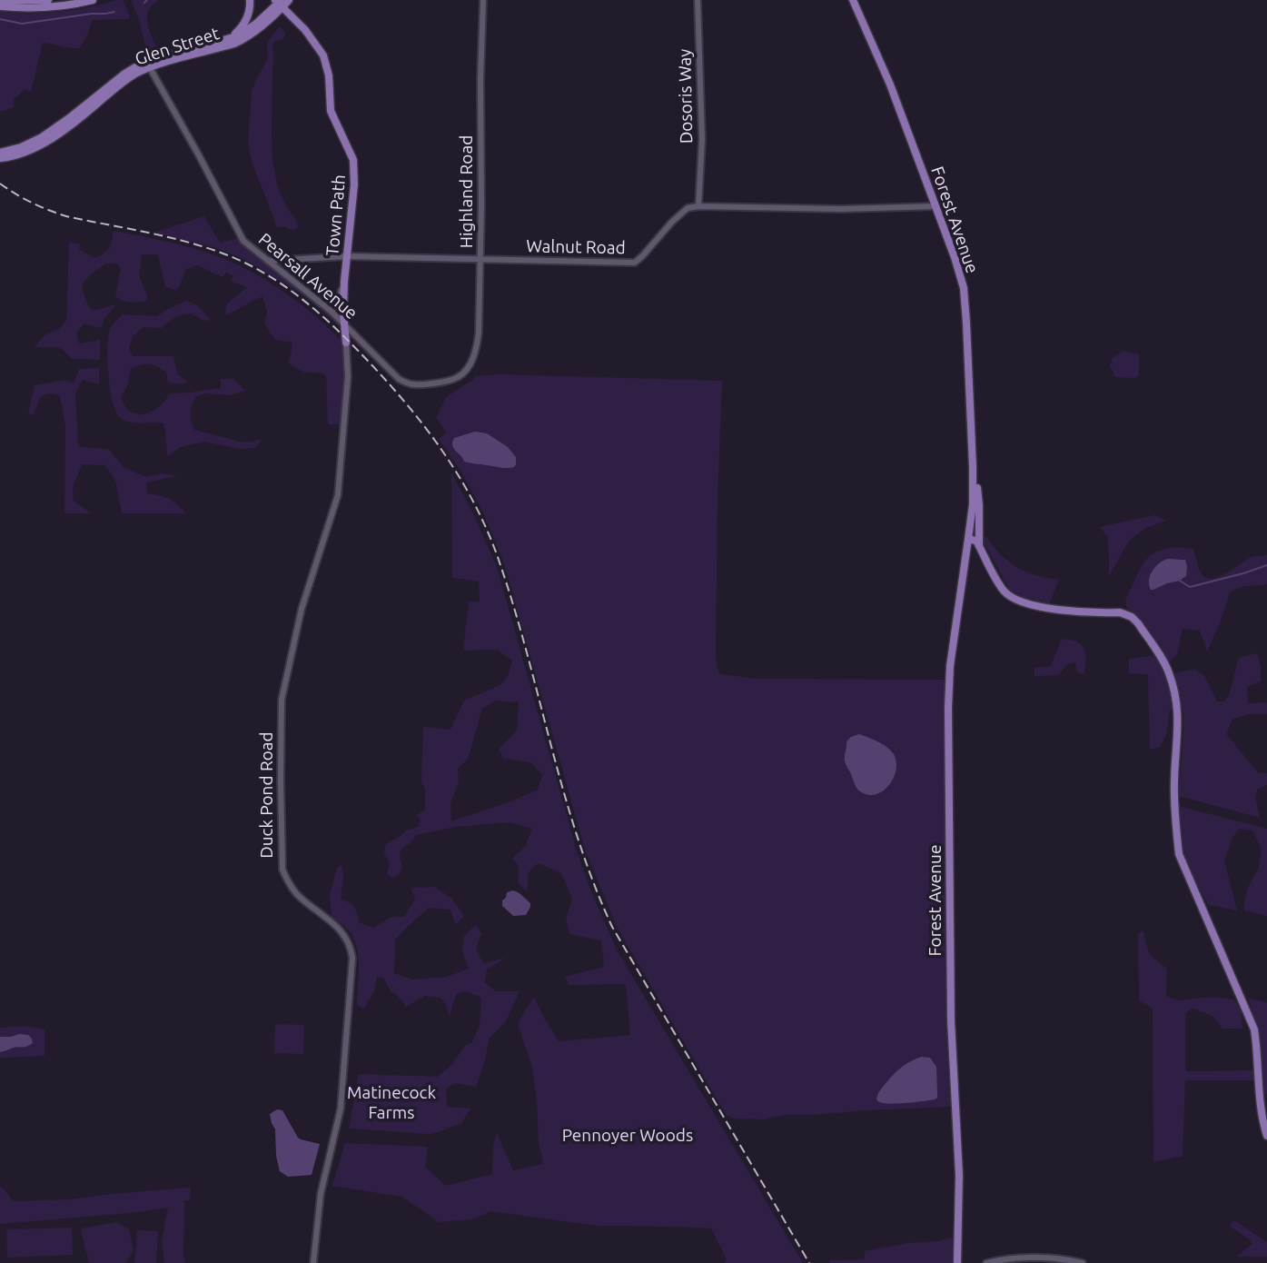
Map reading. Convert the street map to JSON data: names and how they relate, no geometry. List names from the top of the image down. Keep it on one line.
{"streets":{"main road":["Glen Street","Town Path","Forest Avenue"],"street":["Dosoris Way","Highland Road","Walnut Road","Pearsall Avenue","Duck Pond Road"]},"crossings":[["Glen Street","Town Path"],["Glen Street","Pearsall Avenue"],["Highland Road","Walnut Road"],["Highland Road","Pearsall Avenue"],["Town Path","Walnut Road"],["Town Path","Pearsall Avenue"],["Town Path","Duck Pond Road"],["Walnut Road","Pearsall Avenue"]],"parks":["Matinecock Farms","Pennoyer Woods"]}
